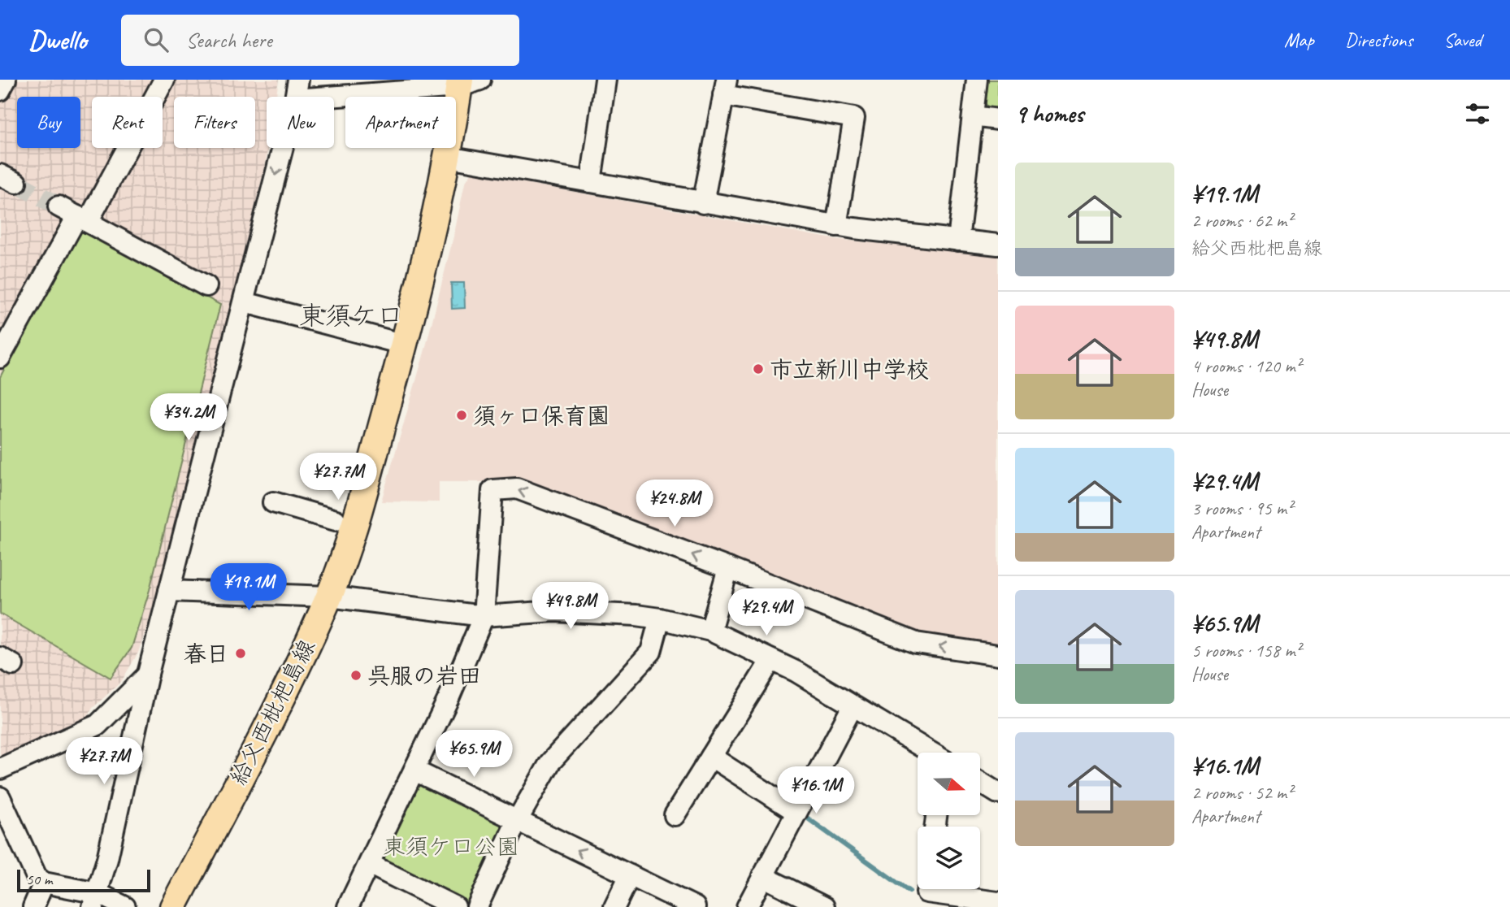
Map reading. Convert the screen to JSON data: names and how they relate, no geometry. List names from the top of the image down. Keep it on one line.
{"streets":{"main road":["給父西枇杷島線"]},"districts":["東須ケ口"],"parks":["東須ケ口公園"],"places":["市立新川中学校","須ヶ口保育園","春日","呉服の岩田"],"scale_bar":"50 m","north":"right","page":{"header":"Dwello","search":"Search here","nav":["Map","Directions","Saved"],"heading":"9 homes","chip":["Buy","Rent","Filters","New","Apartment"],"list":[{"name":"¥19.1M","note":"2 rooms · 62 m² · 給父西枇杷島線"},{"name":"¥49.8M","note":"4 rooms · 120 m² · House"},{"name":"¥29.4M","note":"3 rooms · 95 m² · Apartment"},{"name":"¥65.9M","note":"5 rooms · 158 m² · House"},{"name":"¥16.1M","note":"2 rooms · 52 m² · Apartment"}],"price":["¥34.2M","¥27.7M","¥24.8M","¥19.1M","¥49.8M","¥29.4M","¥65.9M","¥27.7M","¥16.1M"],"scale":"50 m"}}
